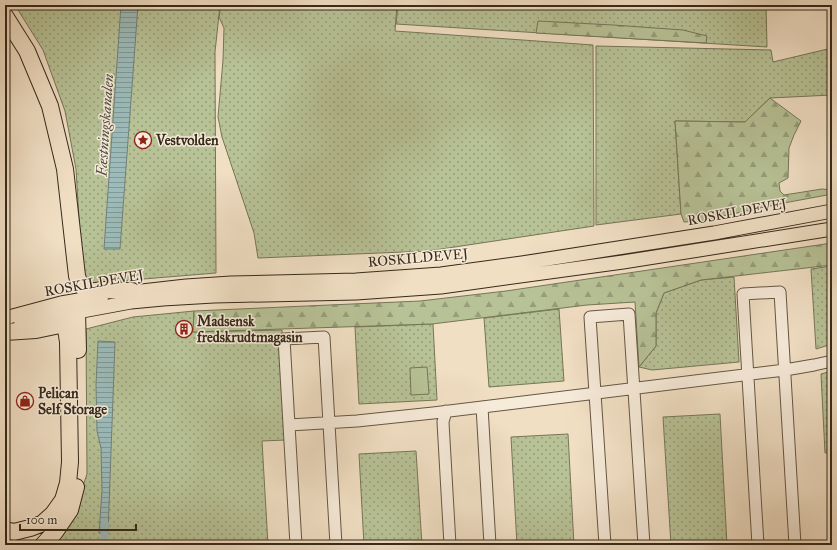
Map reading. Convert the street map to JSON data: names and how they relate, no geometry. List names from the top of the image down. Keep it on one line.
{"streets":{"main road":["ROSKILDEVEJ"]},"water":["Fæstningskanalen"],"places":{"place":["Vestvolden"],"building":["Madsensk fredskrudtmagasin"],"shop":["Pelican Self Storage"]},"scale_bar":"100 m"}
